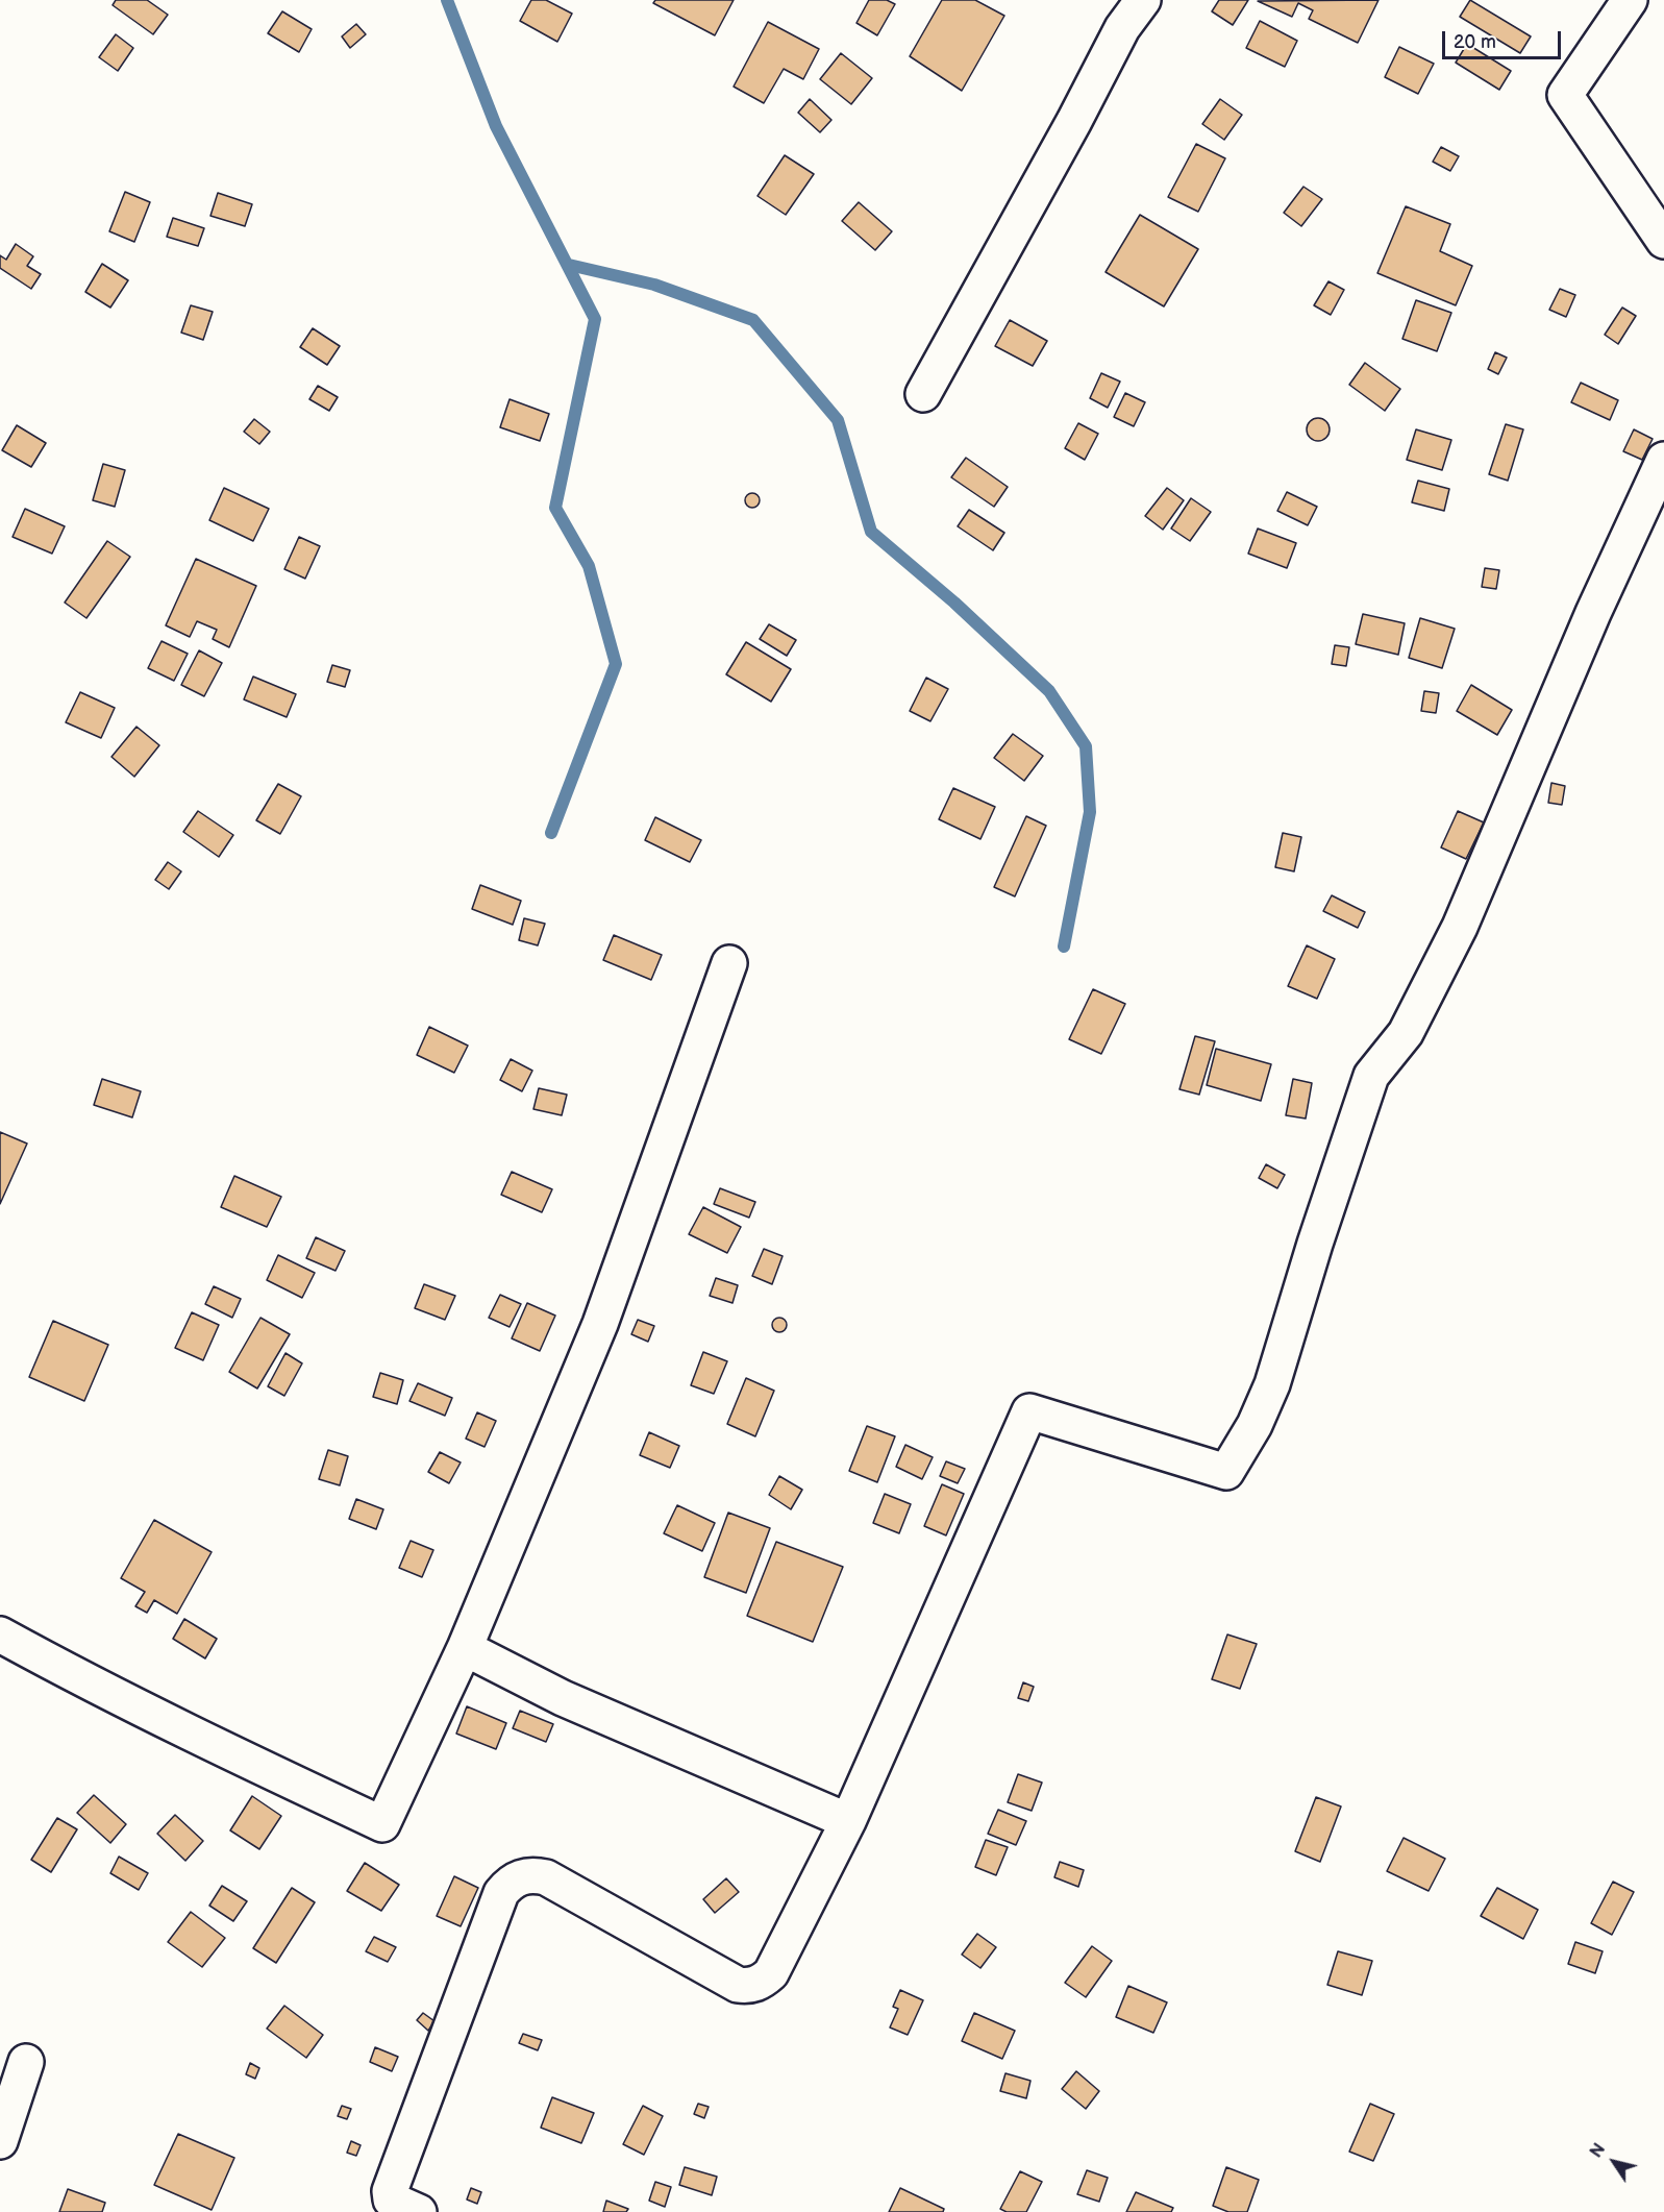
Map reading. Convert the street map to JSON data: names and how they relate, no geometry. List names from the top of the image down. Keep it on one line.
{"scale_bar":"20 m","north":"top left"}
